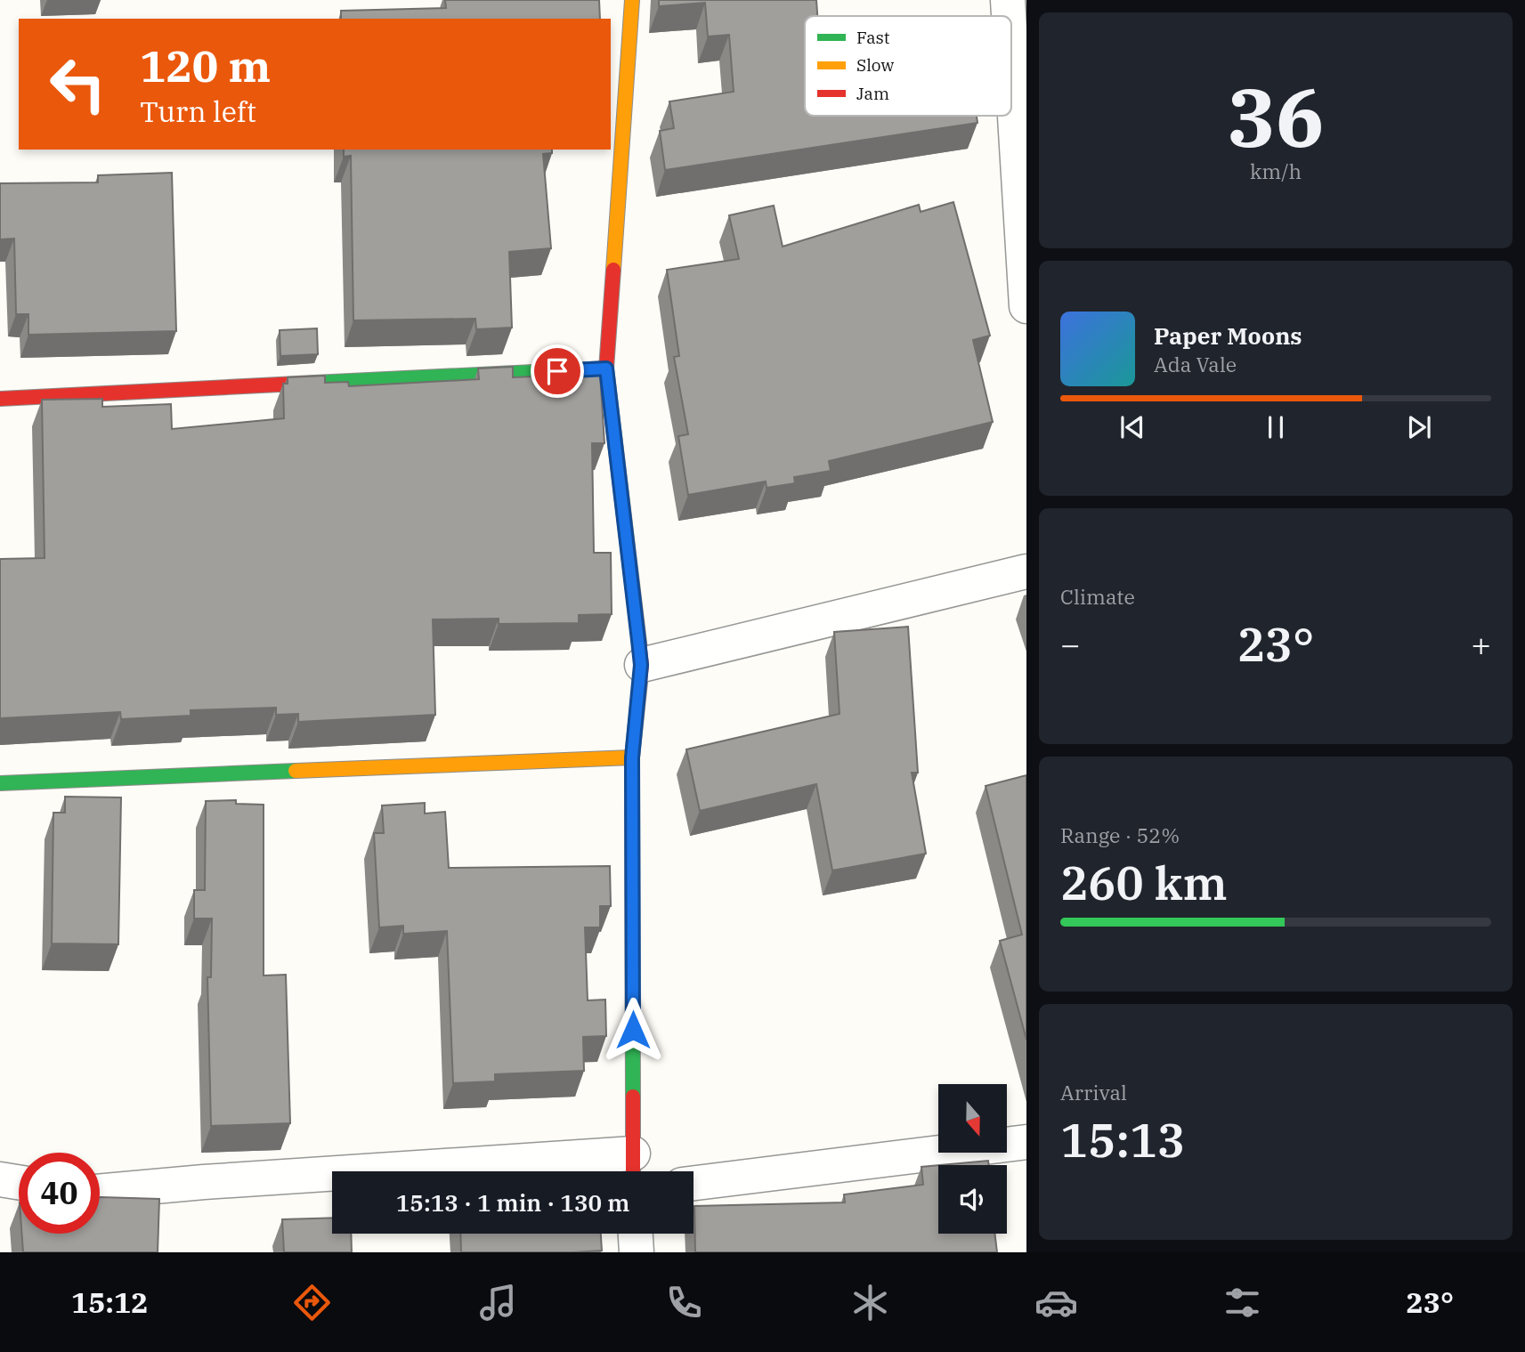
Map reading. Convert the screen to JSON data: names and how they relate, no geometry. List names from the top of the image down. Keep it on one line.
{"legend":["Fast","Slow","Jam"],"north":"bottom","page":{"tile":[["36","km/h"],"Climate",["Range · 52%","260 km"],["Arrival","15:13"]],"turn":["120 m","Turn left"],"song":["Paper Moons","Ada Vale"],"heat":["−","23°","+"],"limit":"40","trip":"15:13 · 1 min · 130 m","tabs":["15:12","23°"]}}
